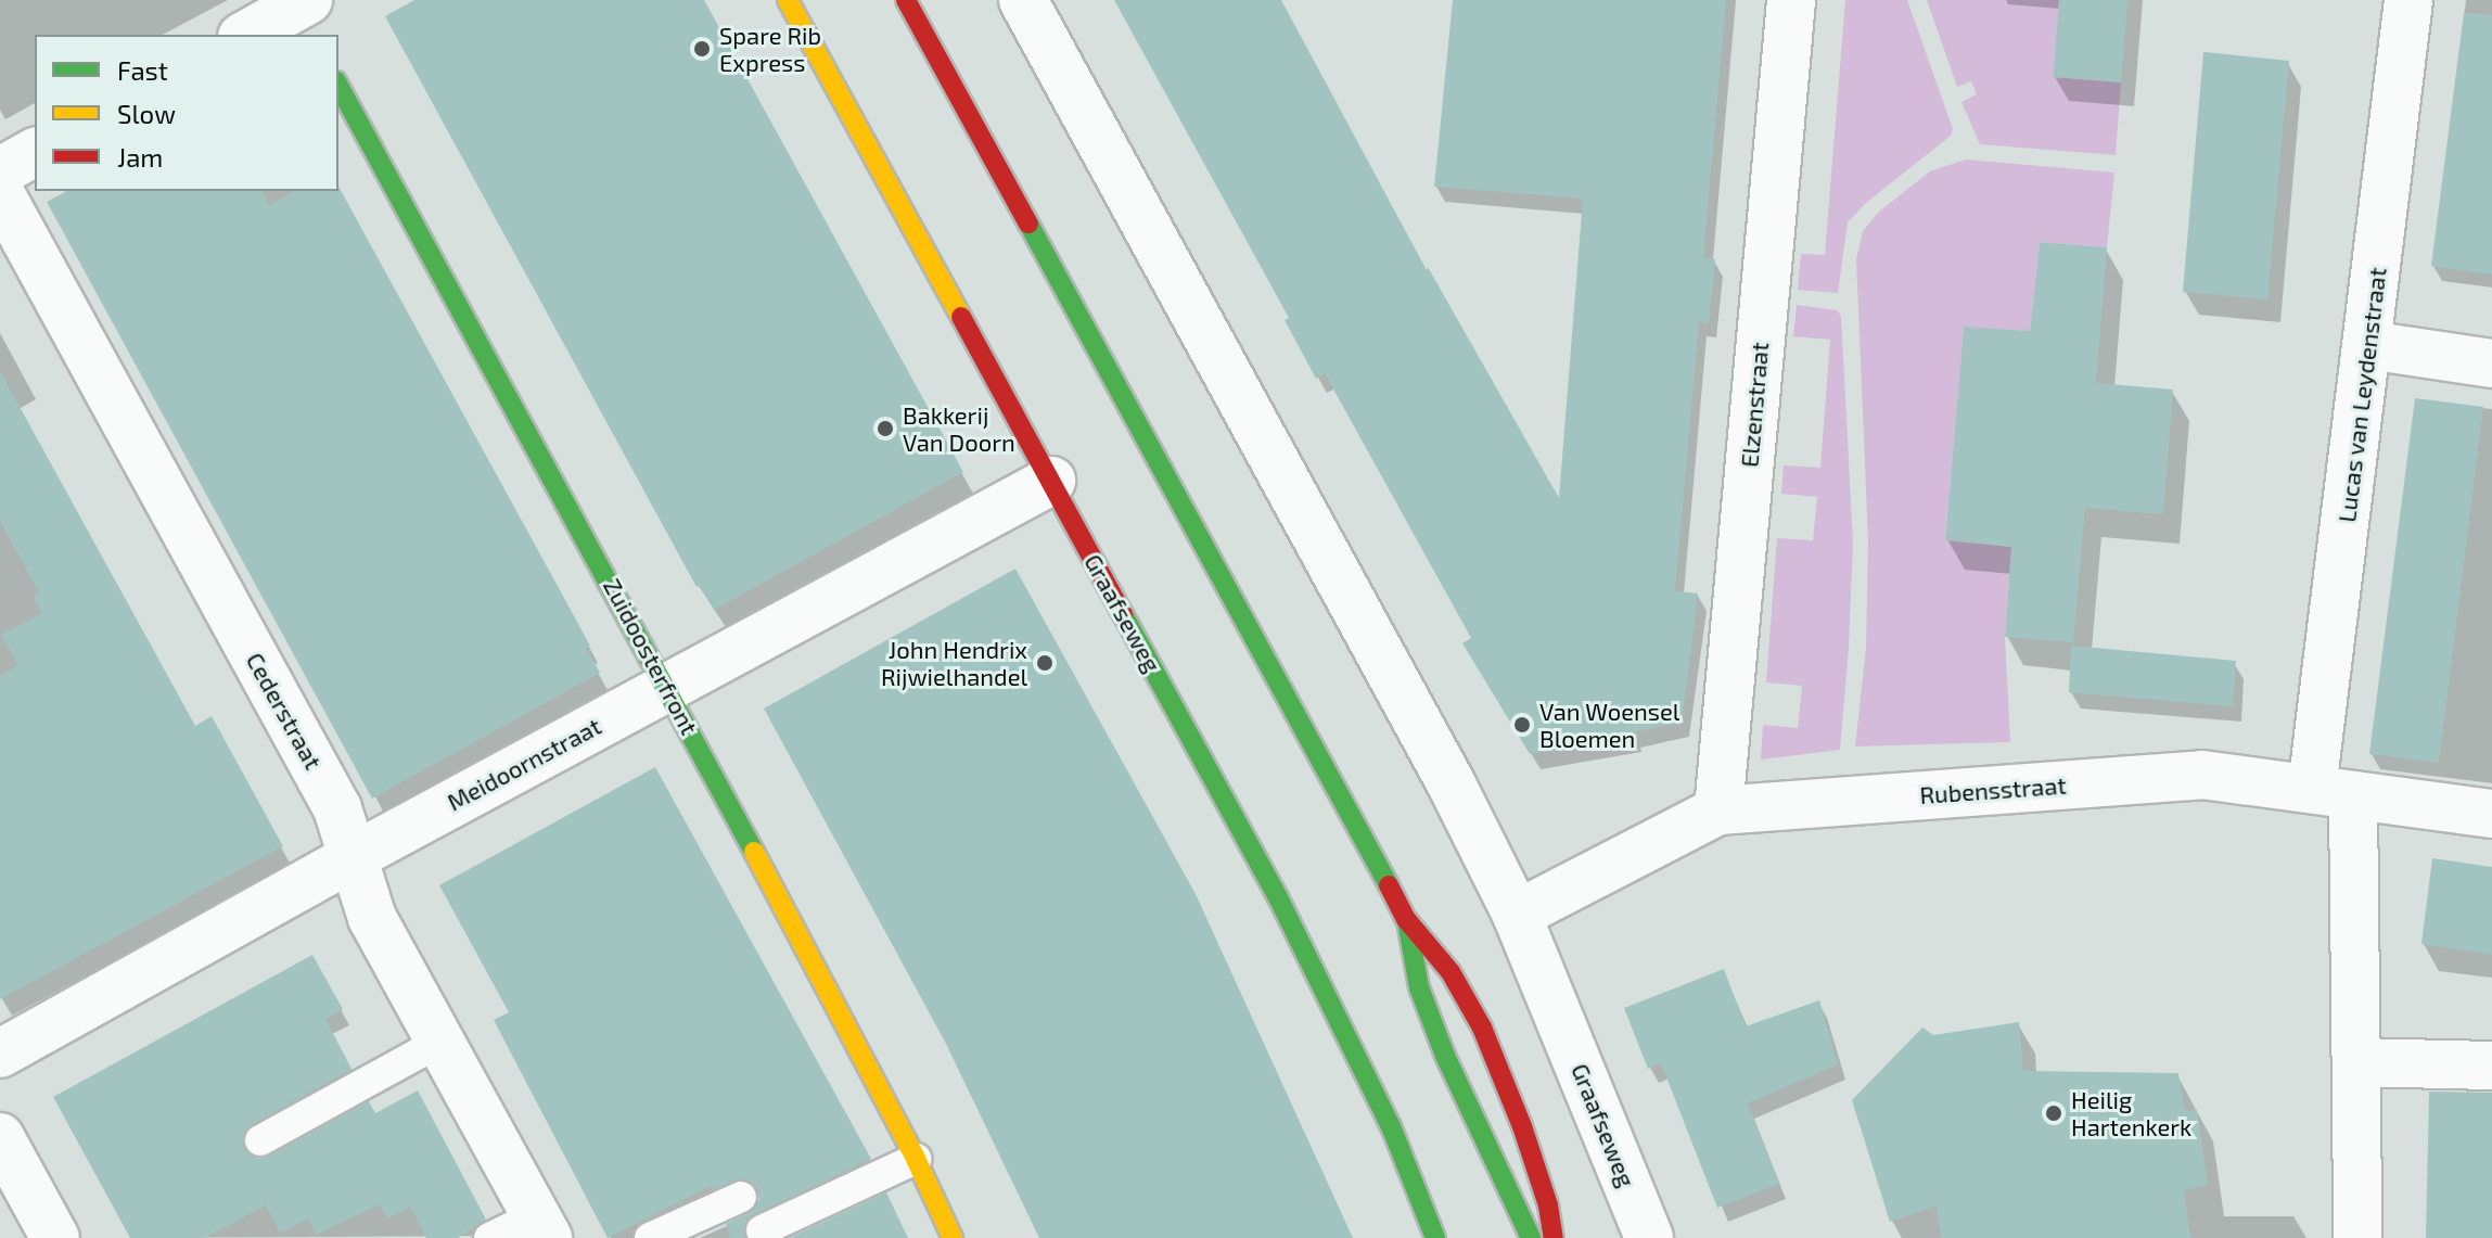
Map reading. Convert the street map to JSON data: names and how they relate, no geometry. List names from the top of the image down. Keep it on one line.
{"streets":{"street":["Lucas van Leydenstraat","Elzenstraat","Graafseweg","Zuidoosterfront","Cederstraat","Meidoornstraat","Rubensstraat"]},"crossings":[["Lucas van Leydenstraat","Rubensstraat"],["Elzenstraat","Rubensstraat"],["Graafseweg","Meidoornstraat"],["Graafseweg","Rubensstraat"],["Zuidoosterfront","Meidoornstraat"],["Cederstraat","Meidoornstraat"]],"places":["Spare Rib Express","Bakkerij Van Doorn","John Hendrix Rijwielhandel","Van Woensel Bloemen","Heilig Hartenkerk"],"legend":["Fast","Slow","Jam"]}
